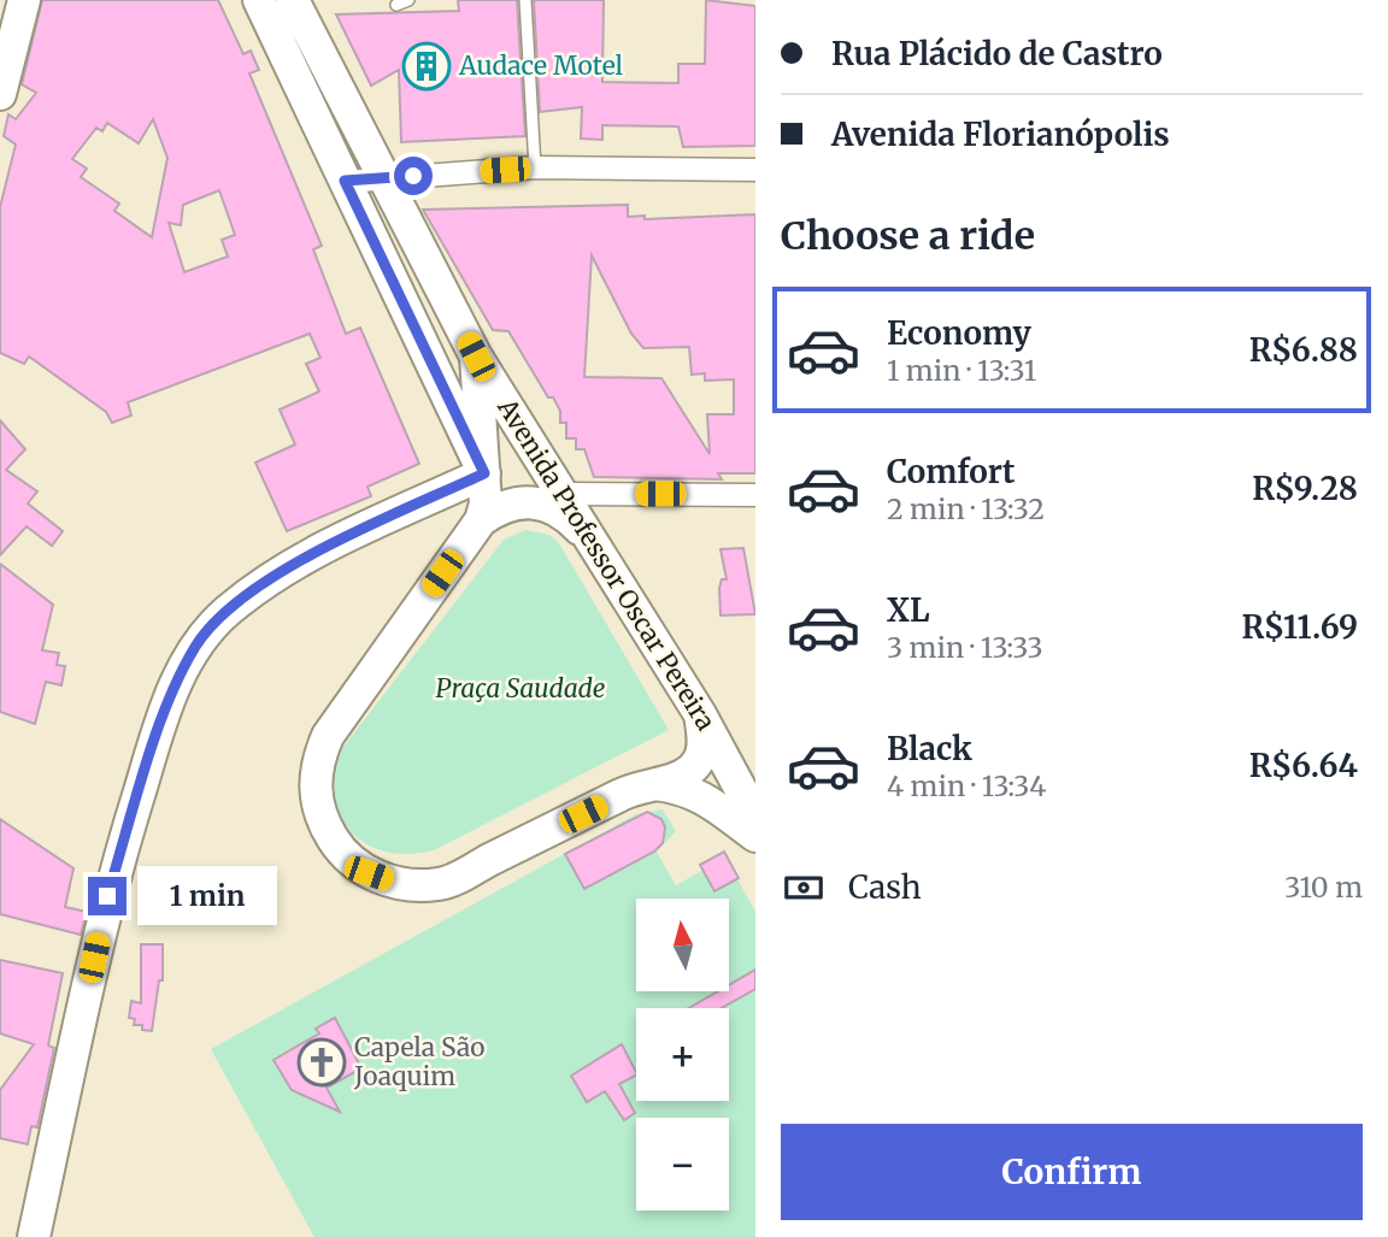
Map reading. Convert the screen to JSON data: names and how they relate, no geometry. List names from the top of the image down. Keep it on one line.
{"streets":{"main road":["Avenida Professor Oscar Pereira"]},"parks":["Praça Saudade"],"places":{"building":["Audace Motel"],"church":["Capela São Joaquim"]},"north":"top","page":{"banner":["Rua Plácido de Castro","Avenida Florianópolis"],"heading":"Choose a ride","list":[{"name":"Economy","note":"1 min · 13:31","value":"R$6.88"},{"name":"Comfort","note":"2 min · 13:32","value":"R$9.28"},{"name":"XL","note":"3 min · 13:33","value":"R$11.69"},{"name":"Black","note":"4 min · 13:34","value":"R$6.64"}],"pay":["Cash","310 m"],"bubble":"1 min","map_buttons":["+","−"],"buttons":"Confirm"}}
